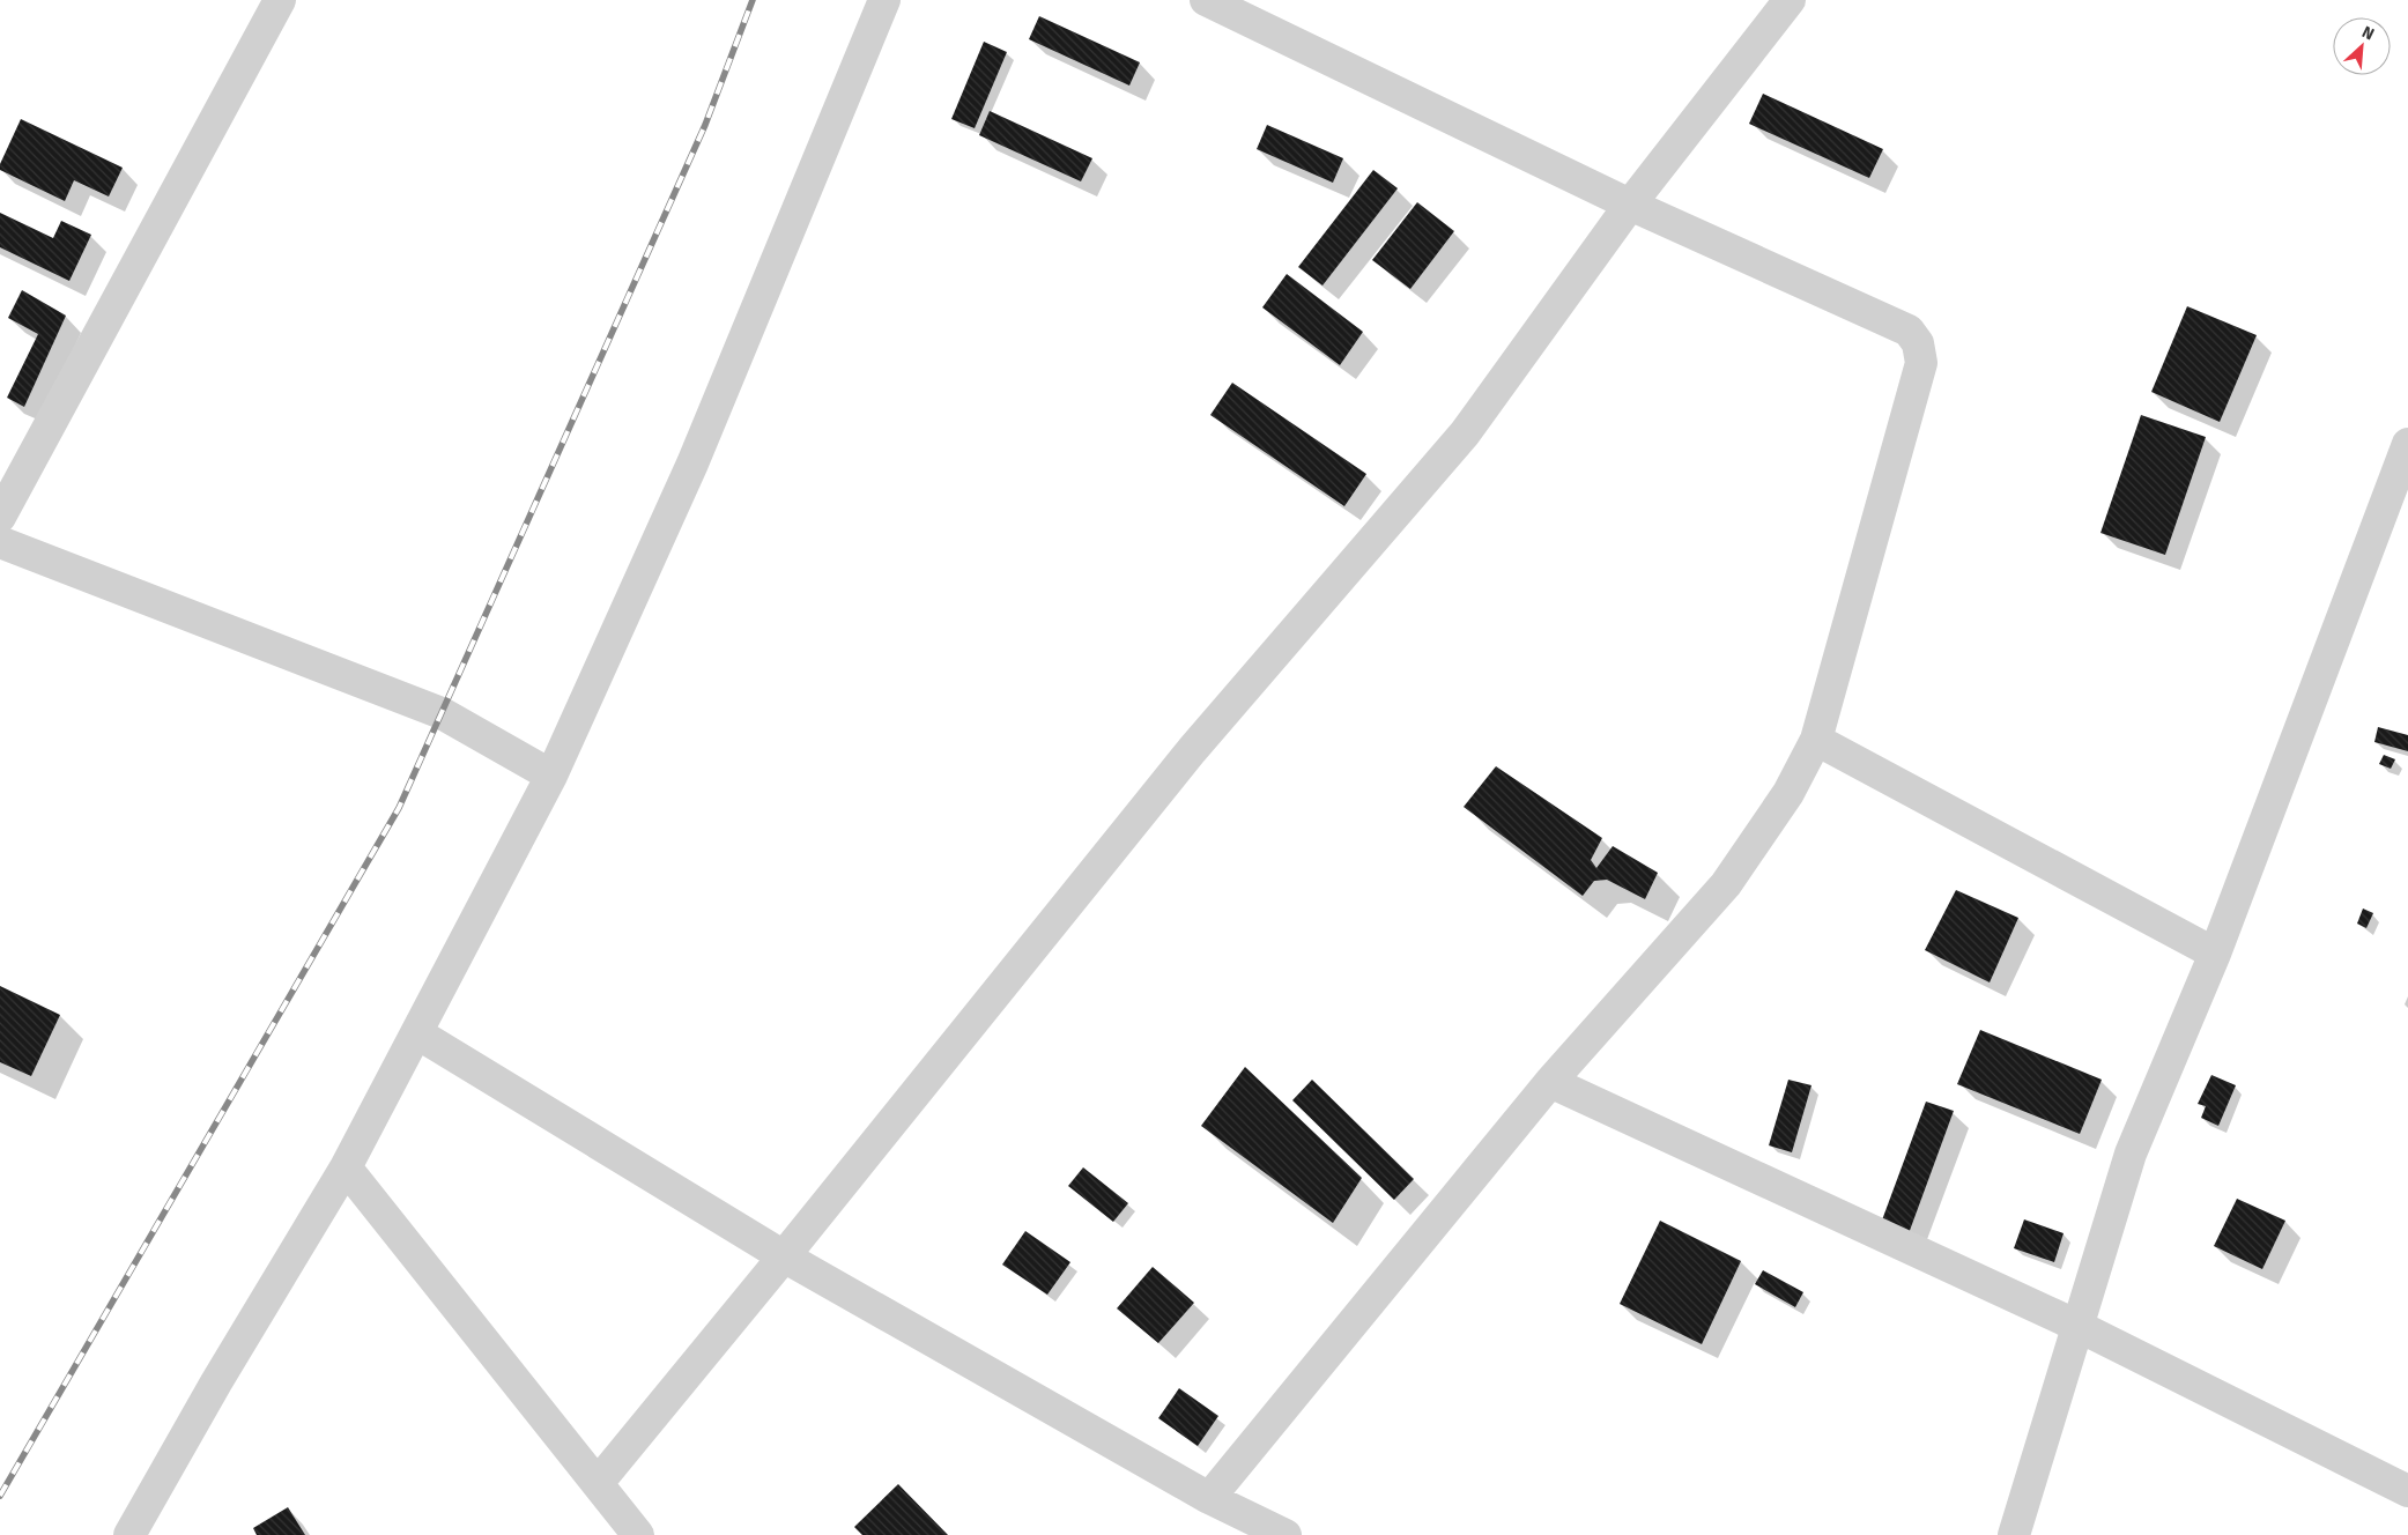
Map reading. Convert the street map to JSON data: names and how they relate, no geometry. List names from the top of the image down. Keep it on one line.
{"north":"top right"}
